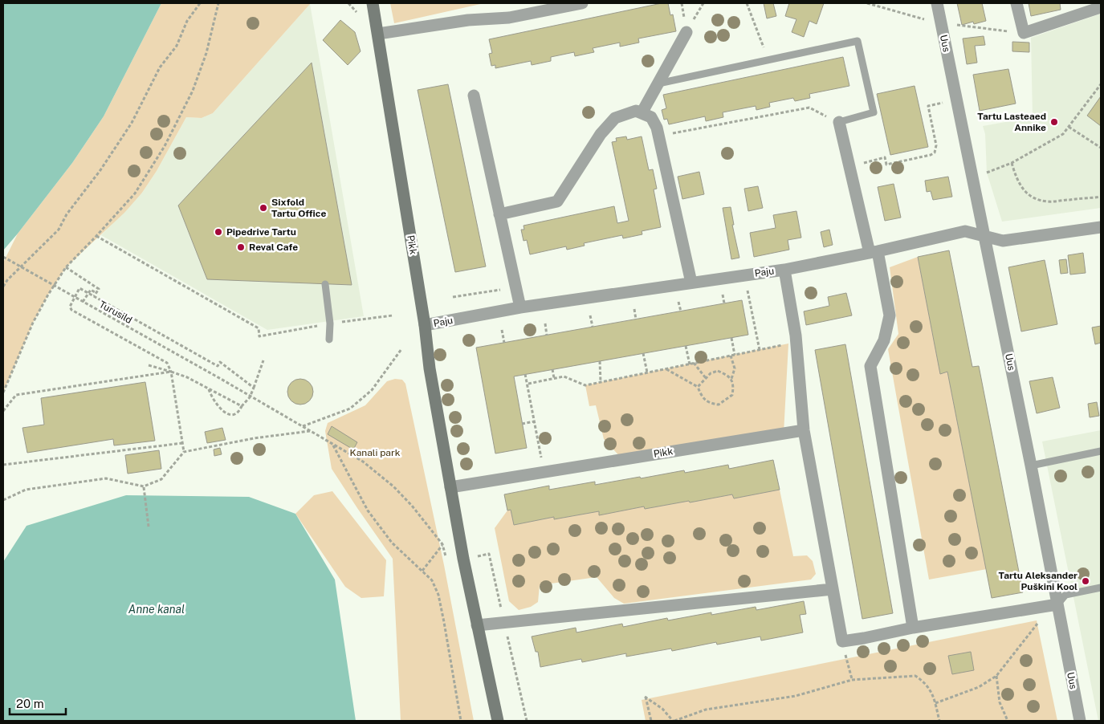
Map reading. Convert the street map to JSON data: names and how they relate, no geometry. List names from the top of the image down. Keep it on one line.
{"streets":{"street":["Uus","Pikk","Paju"],"path":["Turusild"]},"crossings":[["Uus","Paju"],["Pikk","Paju"]],"water":["Anne kanal"],"parks":["Kanali park"],"places":["Tartu Lasteaed Annike","Sixfold Tartu Office","Pipedrive Tartu","Reval Cafe","Tartu Aleksander Puškini Kool"],"scale_bar":"20 m"}
